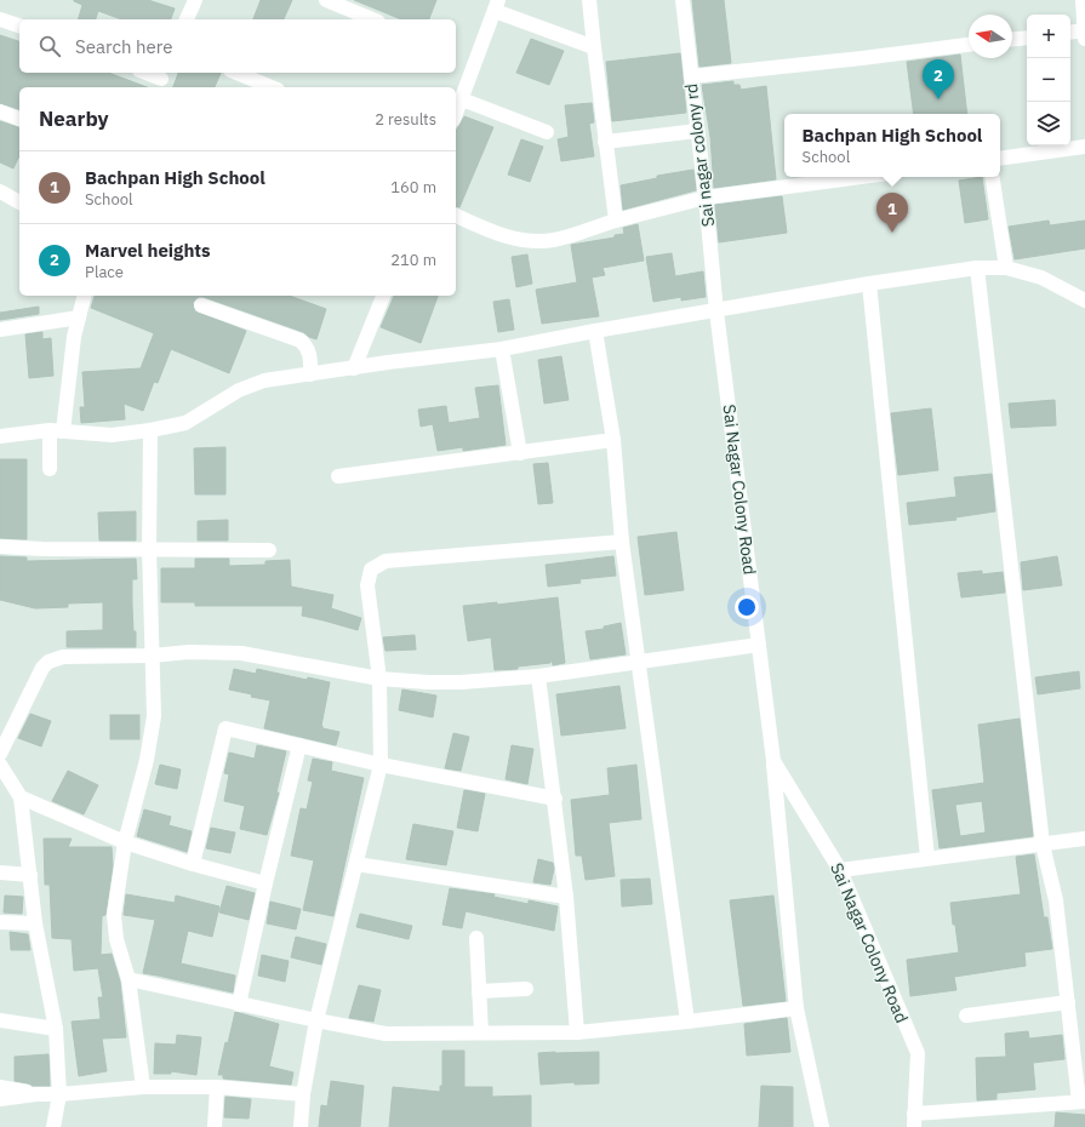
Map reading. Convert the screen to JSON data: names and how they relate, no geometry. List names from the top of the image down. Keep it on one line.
{"streets":{"street":["Sai nagar colony rd","Sai Nagar Colony Road"]},"crossings":[["Sai nagar colony rd","Sai Nagar Colony Road"]],"north":"left","page":{"map_buttons":["+","−"],"search":"Search here","pins":["2","1"],"heading":["Nearby","2 results"],"popup":["Bachpan High School","School"],"list":[{"mark":"1","name":"Bachpan High School","note":"School","value":"160 m"},{"mark":"2","name":"Marvel heights","note":"Place","value":"210 m"}]}}
